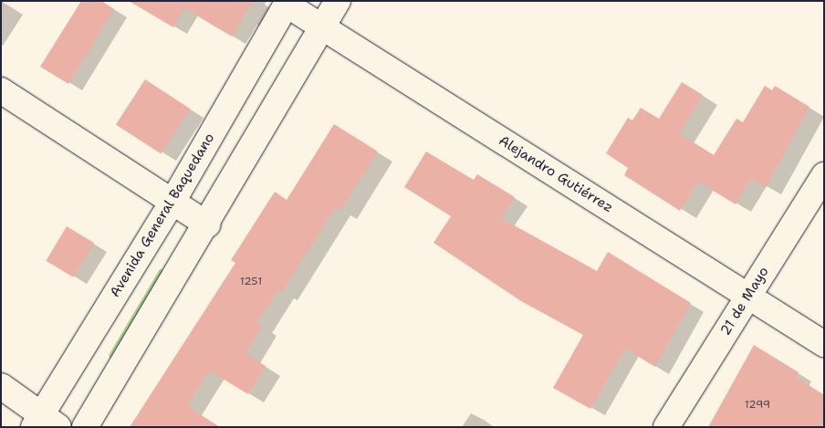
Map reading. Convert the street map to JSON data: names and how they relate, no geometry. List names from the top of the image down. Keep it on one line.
{"streets":{"street":["Alejandro Gutiérrez","Avenida General Baquedano","21 de Mayo"]},"crossings":[["Alejandro Gutiérrez","Avenida General Baquedano"],["Alejandro Gutiérrez","21 de Mayo"]],"house_numbers":["1251","1299"]}
